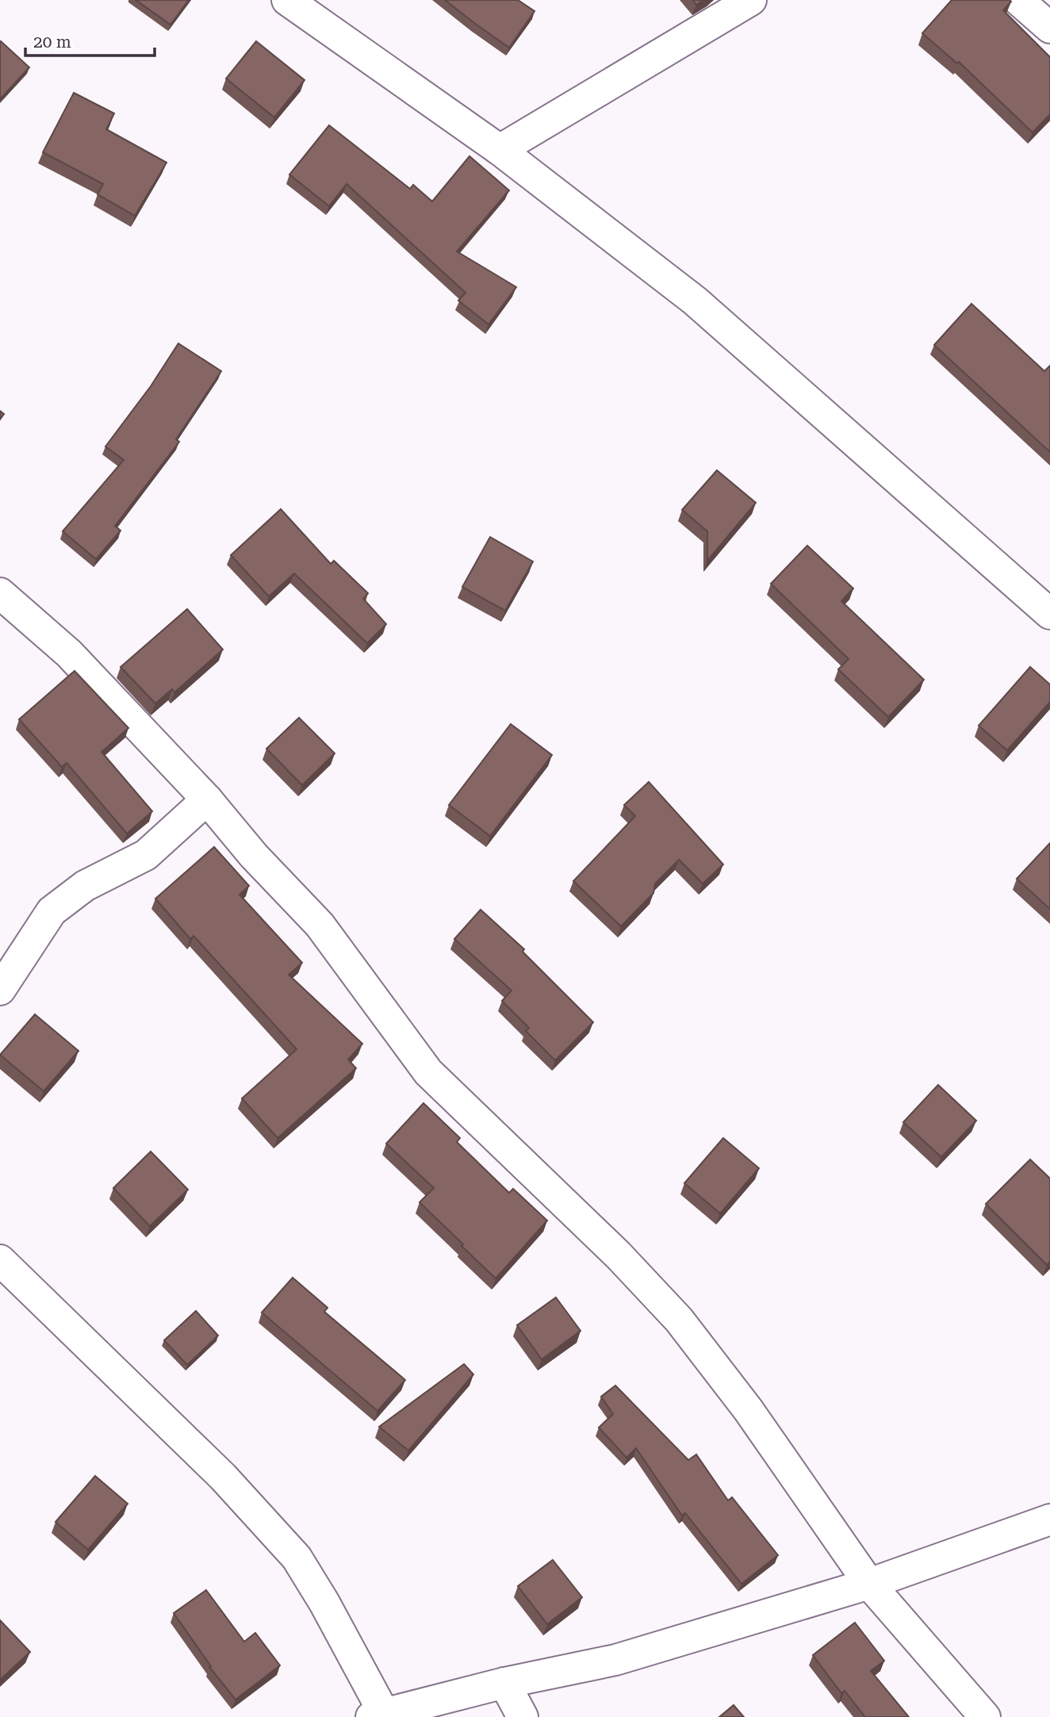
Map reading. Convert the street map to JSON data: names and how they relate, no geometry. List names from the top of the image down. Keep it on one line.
{"scale_bar":"20 m"}
